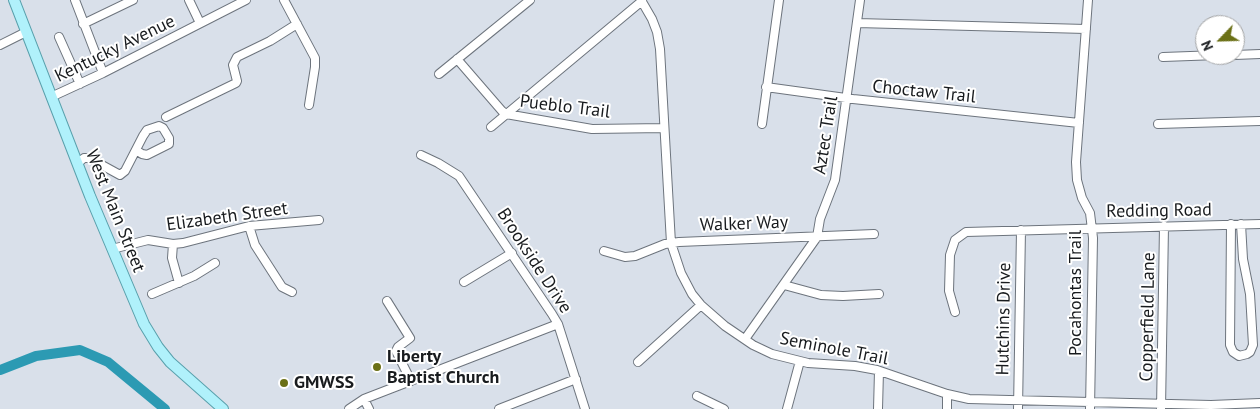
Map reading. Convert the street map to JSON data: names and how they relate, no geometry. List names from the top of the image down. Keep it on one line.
{"streets":{"main road":["West Main Street"],"street":["Kentucky Avenue","Choctaw Trail","Pueblo Trail","Aztec Trail","Redding Road","Elizabeth Street","Walker Way","Brookside Drive","Pocahontas Trail","Copperfield Lane","Hutchins Drive","Seminole Trail"]},"crossings":[["Kentucky Avenue","West Main Street"],["Choctaw Trail","Aztec Trail"],["Choctaw Trail","Pocahontas Trail"],["Pueblo Trail","Seminole Trail"],["Aztec Trail","Walker Way"],["Aztec Trail","Seminole Trail"],["West Main Street","Elizabeth Street"],["Redding Road","Pocahontas Trail"],["Redding Road","Copperfield Lane"],["Redding Road","Hutchins Drive"],["Walker Way","Seminole Trail"],["Pocahontas Trail","Seminole Trail"],["Copperfield Lane","Seminole Trail"],["Hutchins Drive","Seminole Trail"]],"places":["Liberty Baptist Church","GMWSS"],"north":"bottom left"}
